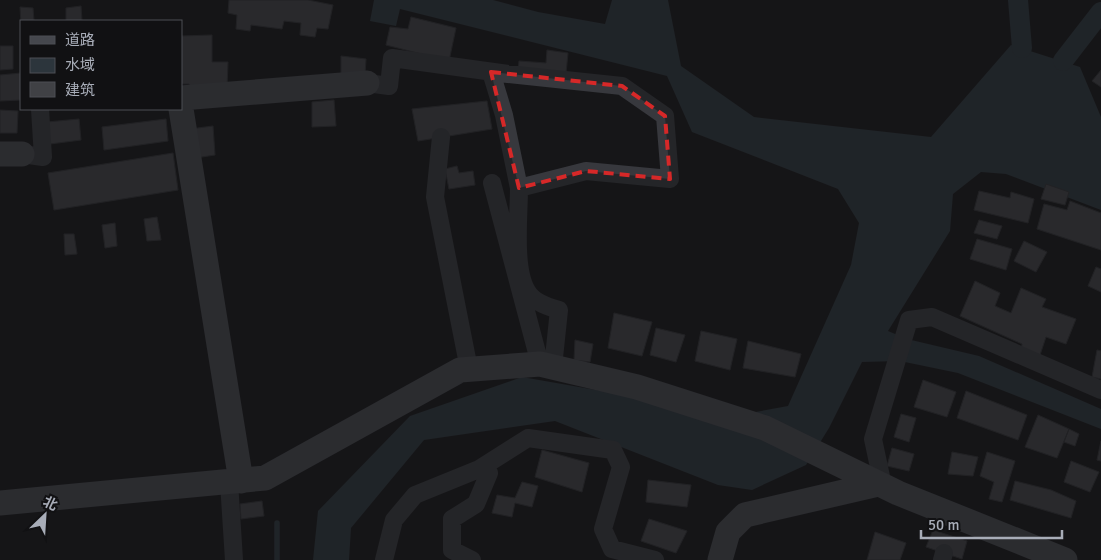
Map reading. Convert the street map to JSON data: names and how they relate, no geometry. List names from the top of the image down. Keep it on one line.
{"legend":["道路","水域","建筑"],"scale_bar":"50 m","north":"top right"}
